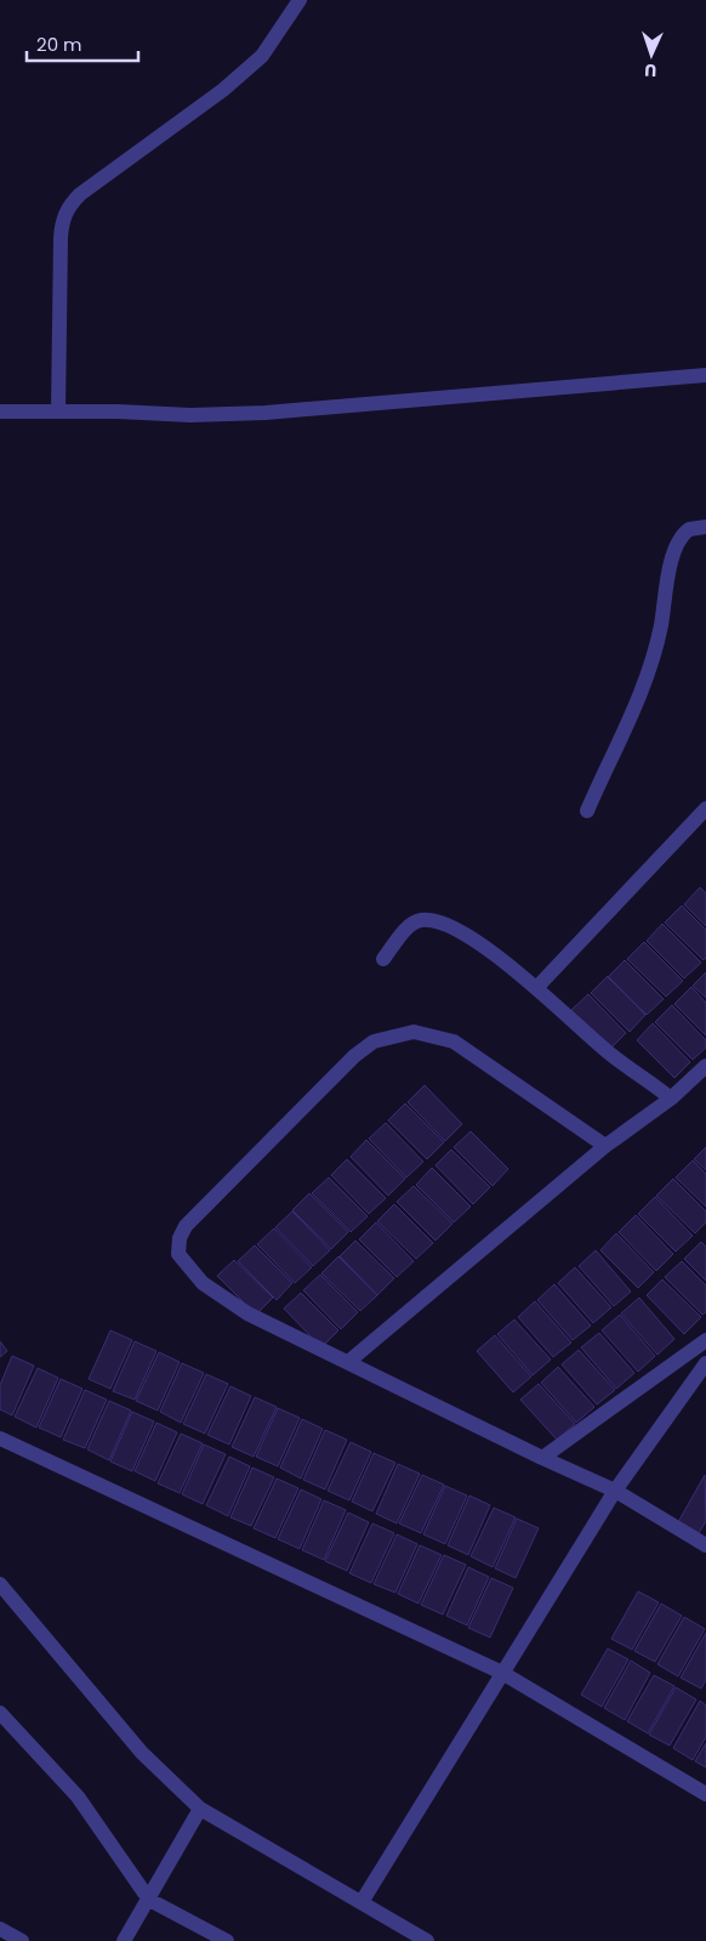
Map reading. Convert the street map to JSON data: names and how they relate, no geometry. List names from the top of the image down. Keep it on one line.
{"scale_bar":"20 m","north":"bottom"}
